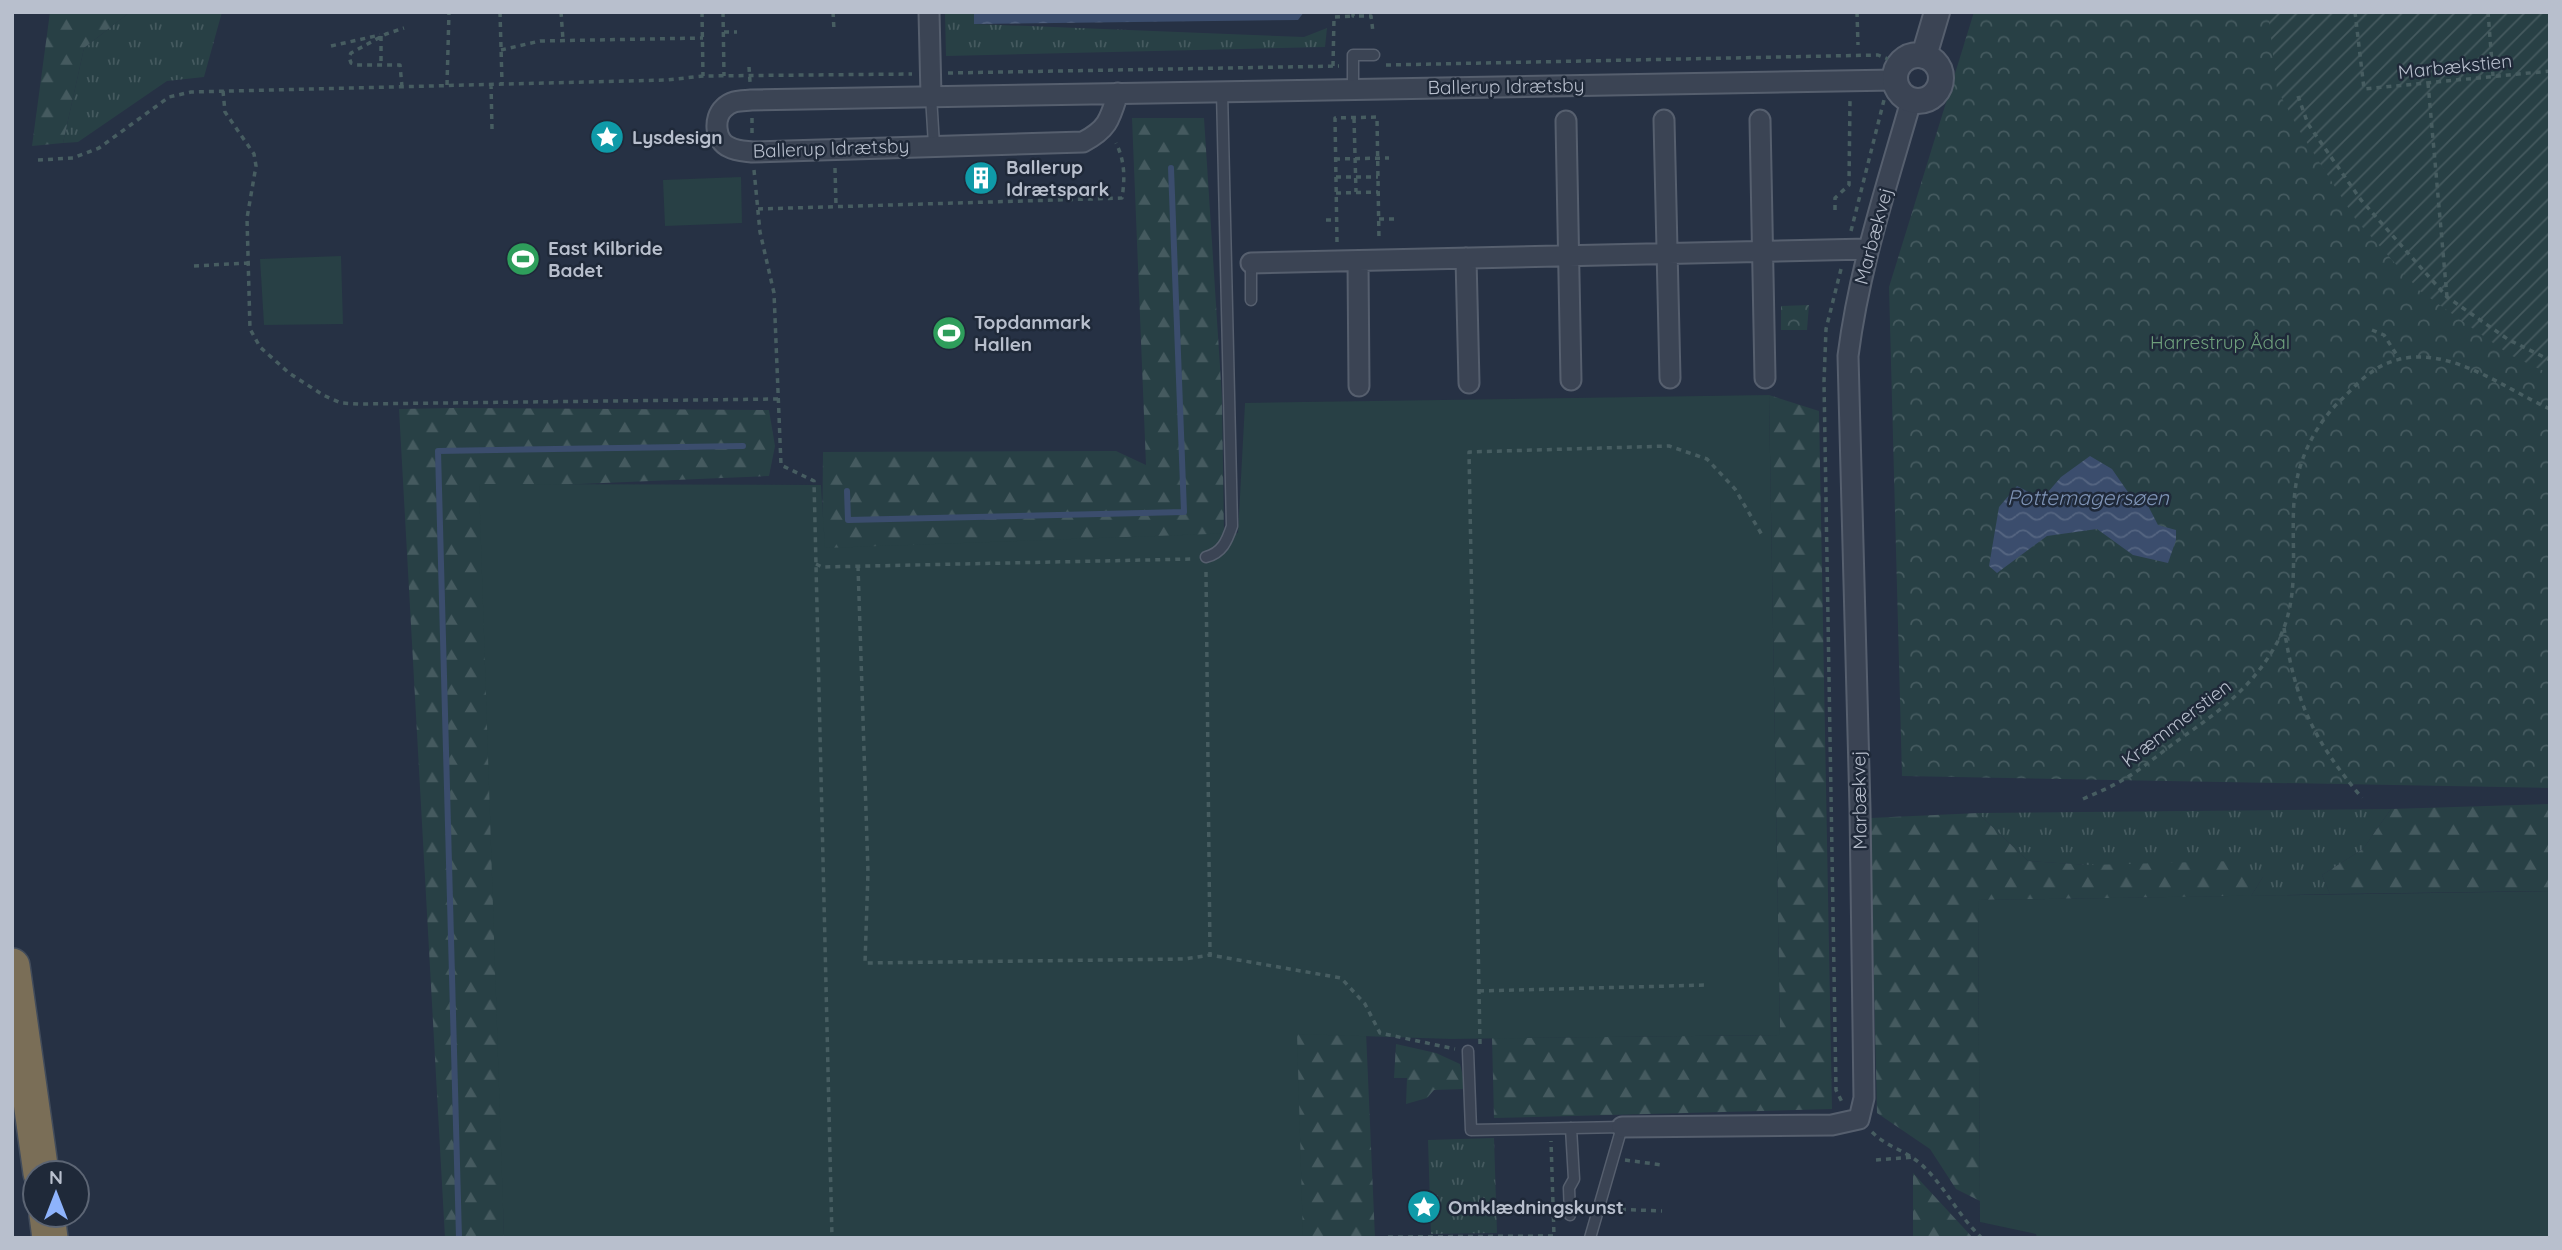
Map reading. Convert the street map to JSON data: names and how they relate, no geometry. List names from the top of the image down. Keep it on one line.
{"streets":{"street":["Ballerup Idrætsby","Marbækvej"],"path":["Marbækstien","Kræmmerstien"]},"crossings":[["Ballerup Idrætsby","Marbækvej"]],"water":["Pottemagersøen"],"parks":["Harrestrup Ådal"],"places":{"place":["Lysdesign","Omklædningskunst"],"building":["Ballerup Idrætspark"],"sports":["East Kilbride Badet","Topdanmark Hallen"]},"north":"top"}
